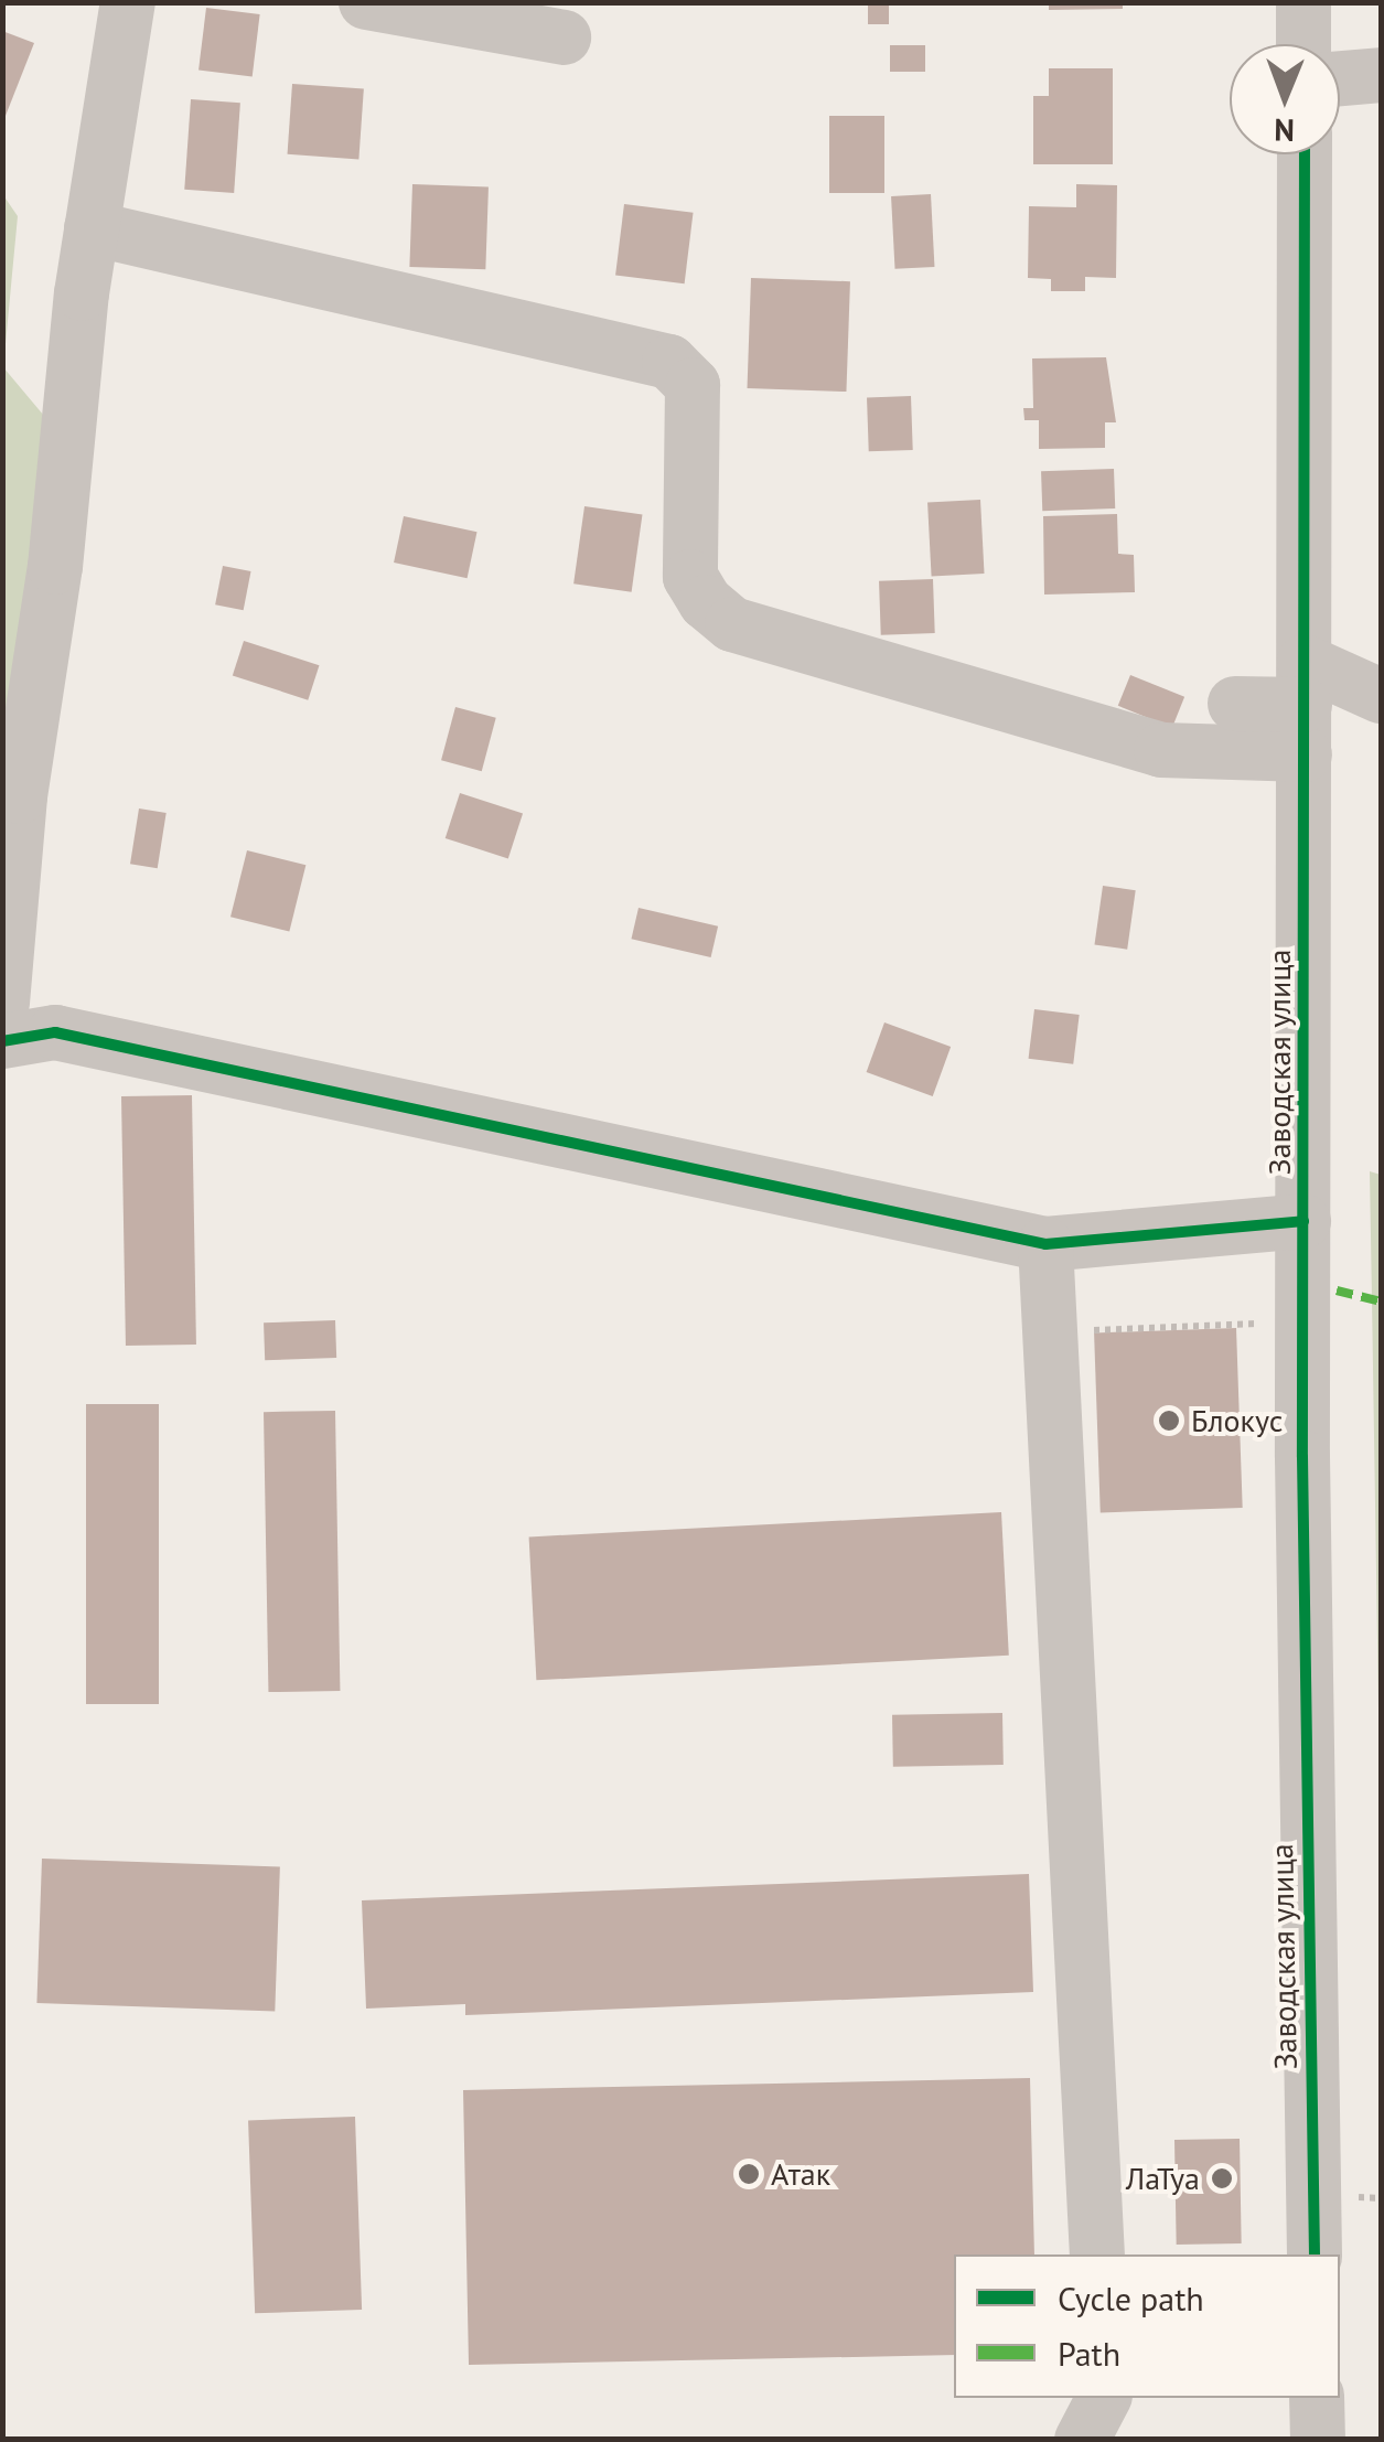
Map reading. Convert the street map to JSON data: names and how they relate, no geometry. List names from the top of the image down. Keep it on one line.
{"streets":{"street":["Заводская улица"]},"places":["Блокус","Атак","ЛаТуа"],"legend":["Cycle path","Path"],"north":"bottom"}
